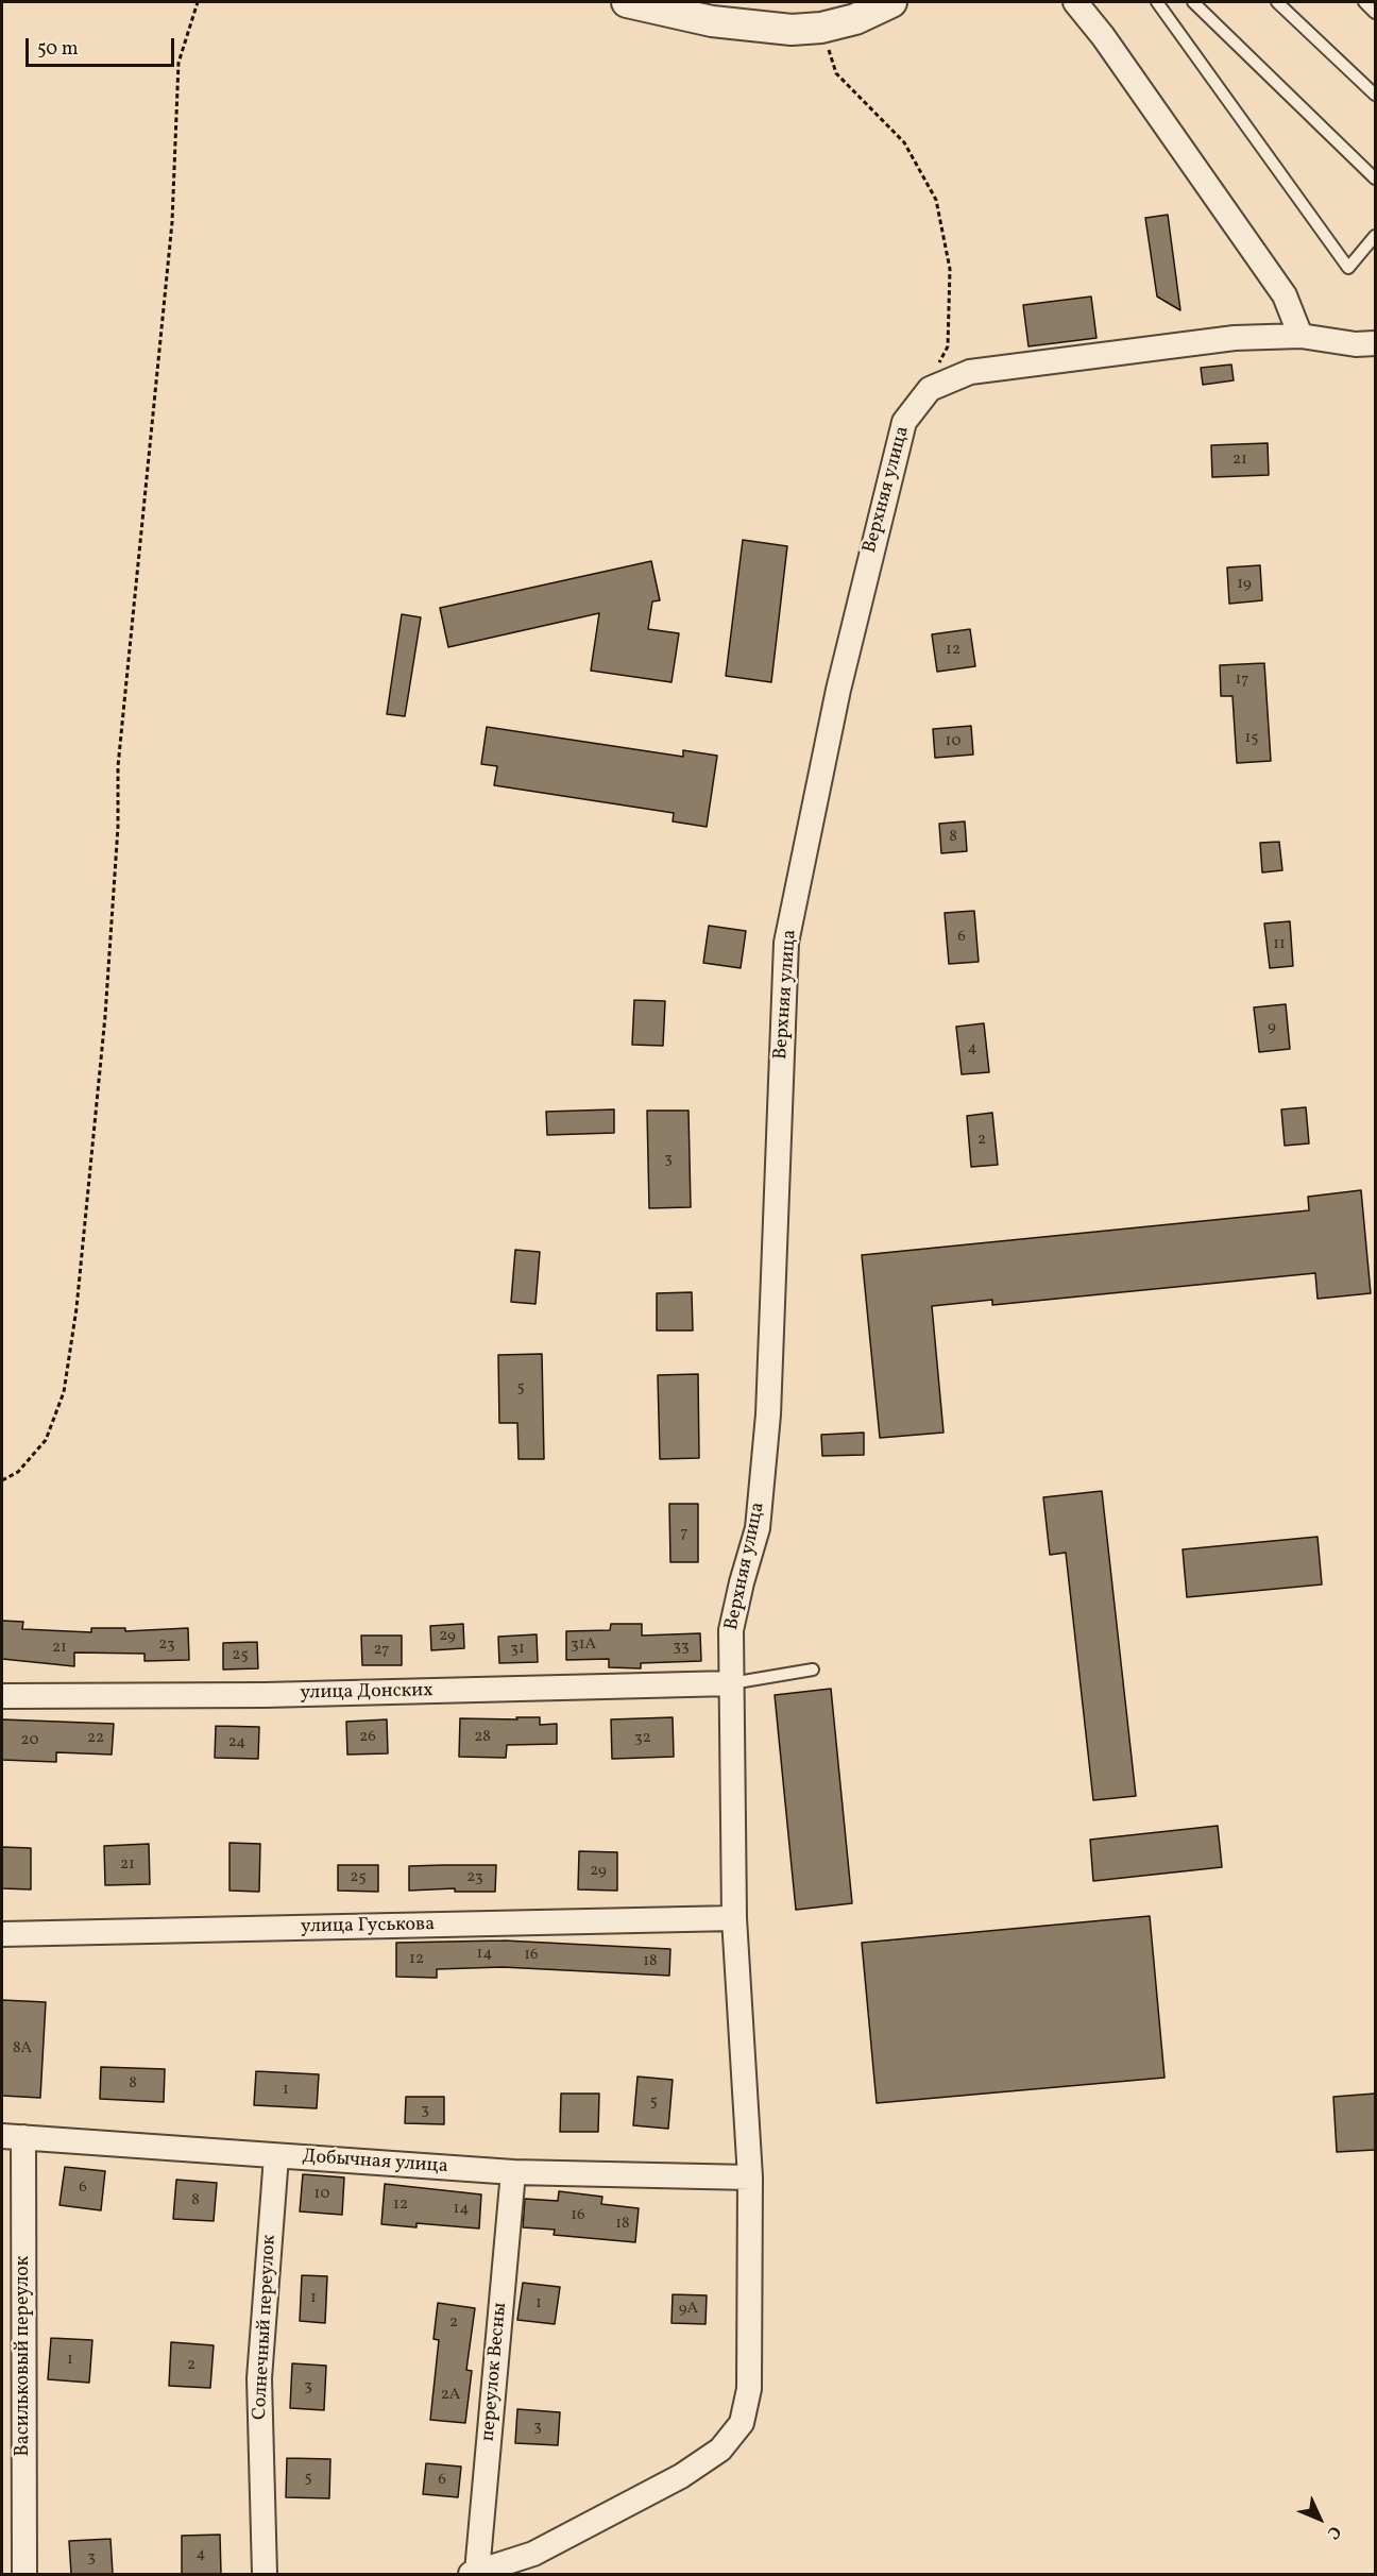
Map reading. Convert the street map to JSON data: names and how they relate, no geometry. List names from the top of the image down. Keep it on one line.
{"streets":{"street":["Верхняя улица","улица Донских","улица Гуськова","Добычная улица","Солнечный переулок","Васильковый переулок","переулок Весны"]},"crossings":[["Верхняя улица","улица Донских"],["Верхняя улица","улица Гуськова"],["Верхняя улица","Добычная улица"],["Верхняя улица","переулок Весны"],["Добычная улица","Солнечный переулок"],["Добычная улица","Васильковый переулок"],["Добычная улица","переулок Весны"]],"house_numbers":["21","19","12","17","15","10","8","6","11","9","4","2","3","5","7","29","23","31А","33","21","31","27","25","26","28","22","32","20","24","21","29","25","23","14","16","12","18","8А","8","1","5","3","6","10","8","12","14","16","18","1","1","9А","2","1","2","3","2А","3","5","6","4","3"],"scale_bar":"50 m","north":"bottom right"}
